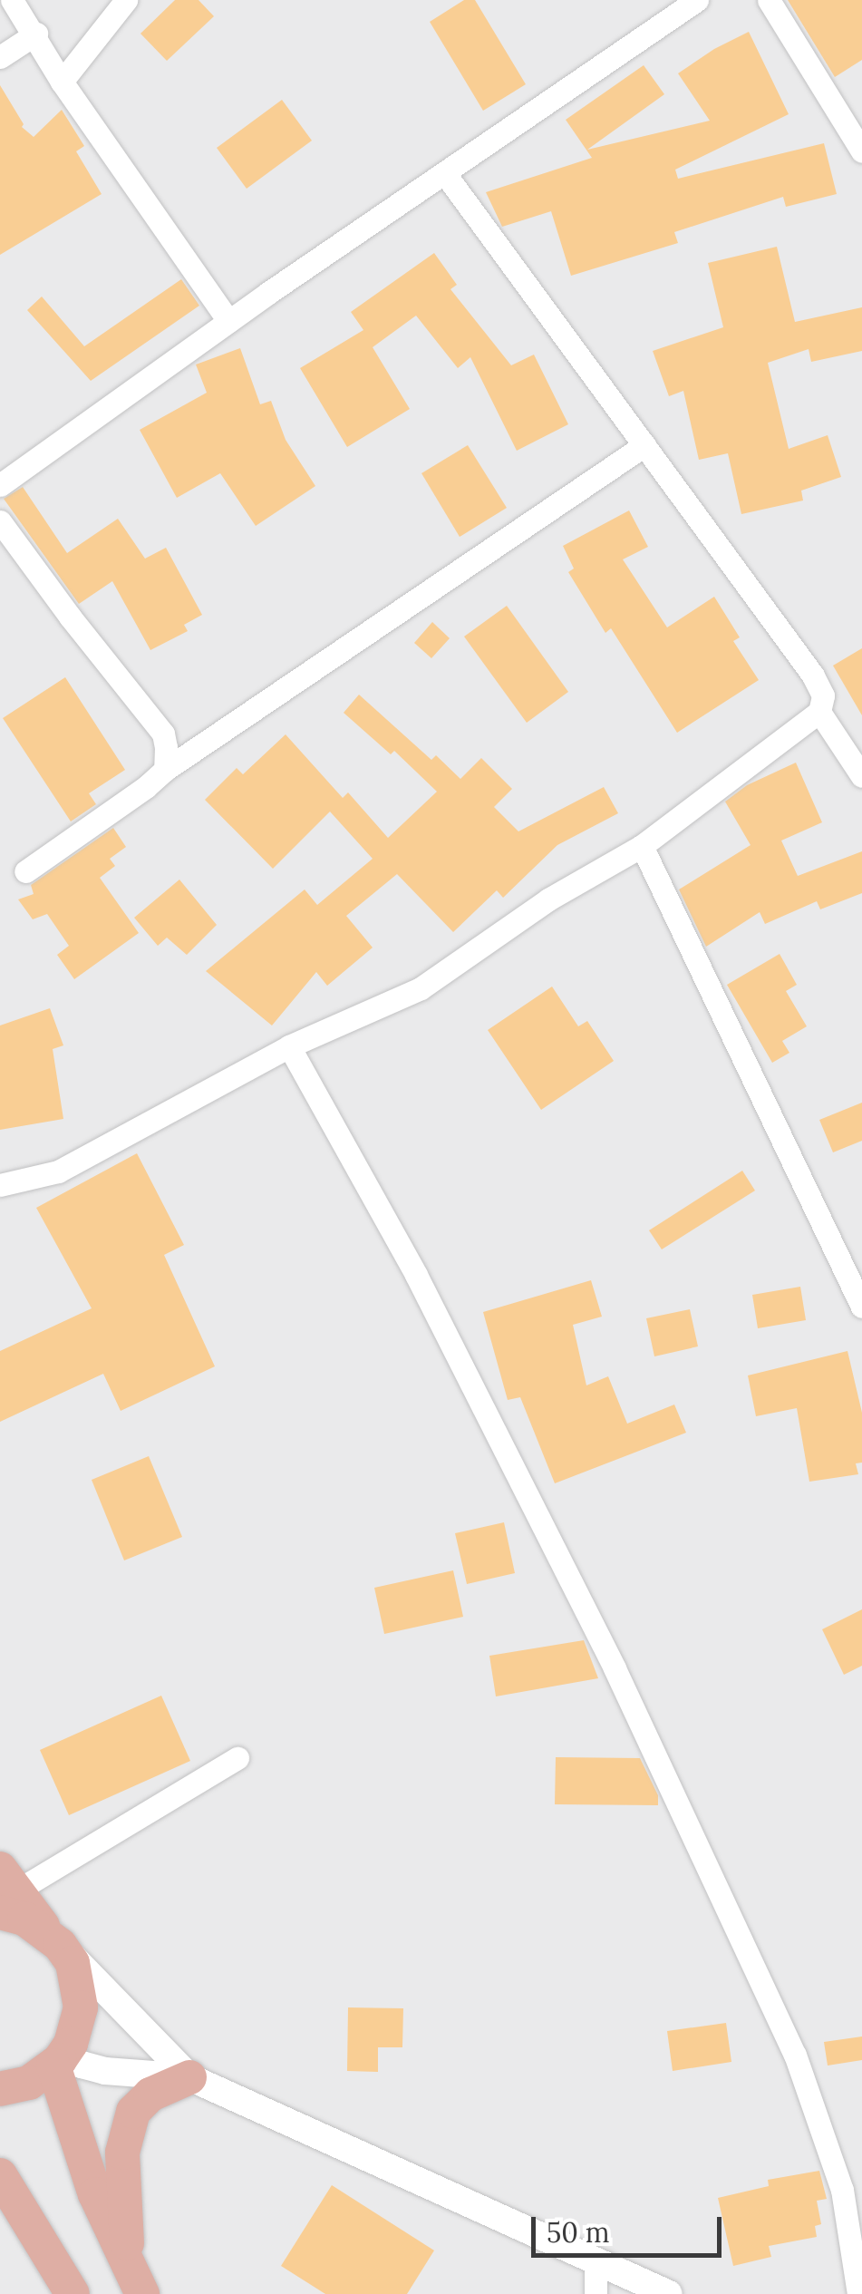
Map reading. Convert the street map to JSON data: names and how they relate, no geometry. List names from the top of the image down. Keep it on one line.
{"scale_bar":"50 m"}
